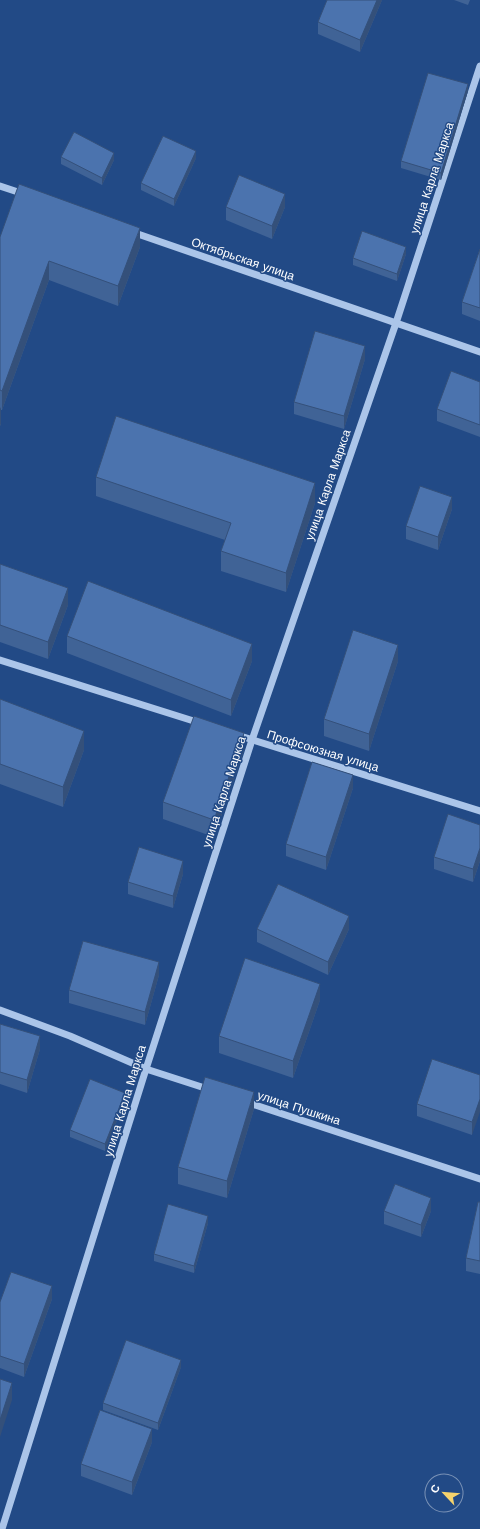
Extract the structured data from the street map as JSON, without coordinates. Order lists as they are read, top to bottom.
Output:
{
  "streets": {
    "street": [
      "улица Карла Маркса",
      "Октябрьская улица",
      "Профсоюзная улица",
      "улица Пушкина"
    ]
  },
  "crossings": [
    ["улица Карла Маркса", "Октябрьская улица"],
    ["улица Карла Маркса", "Профсоюзная улица"]
  ],
  "north": "top left"
}
